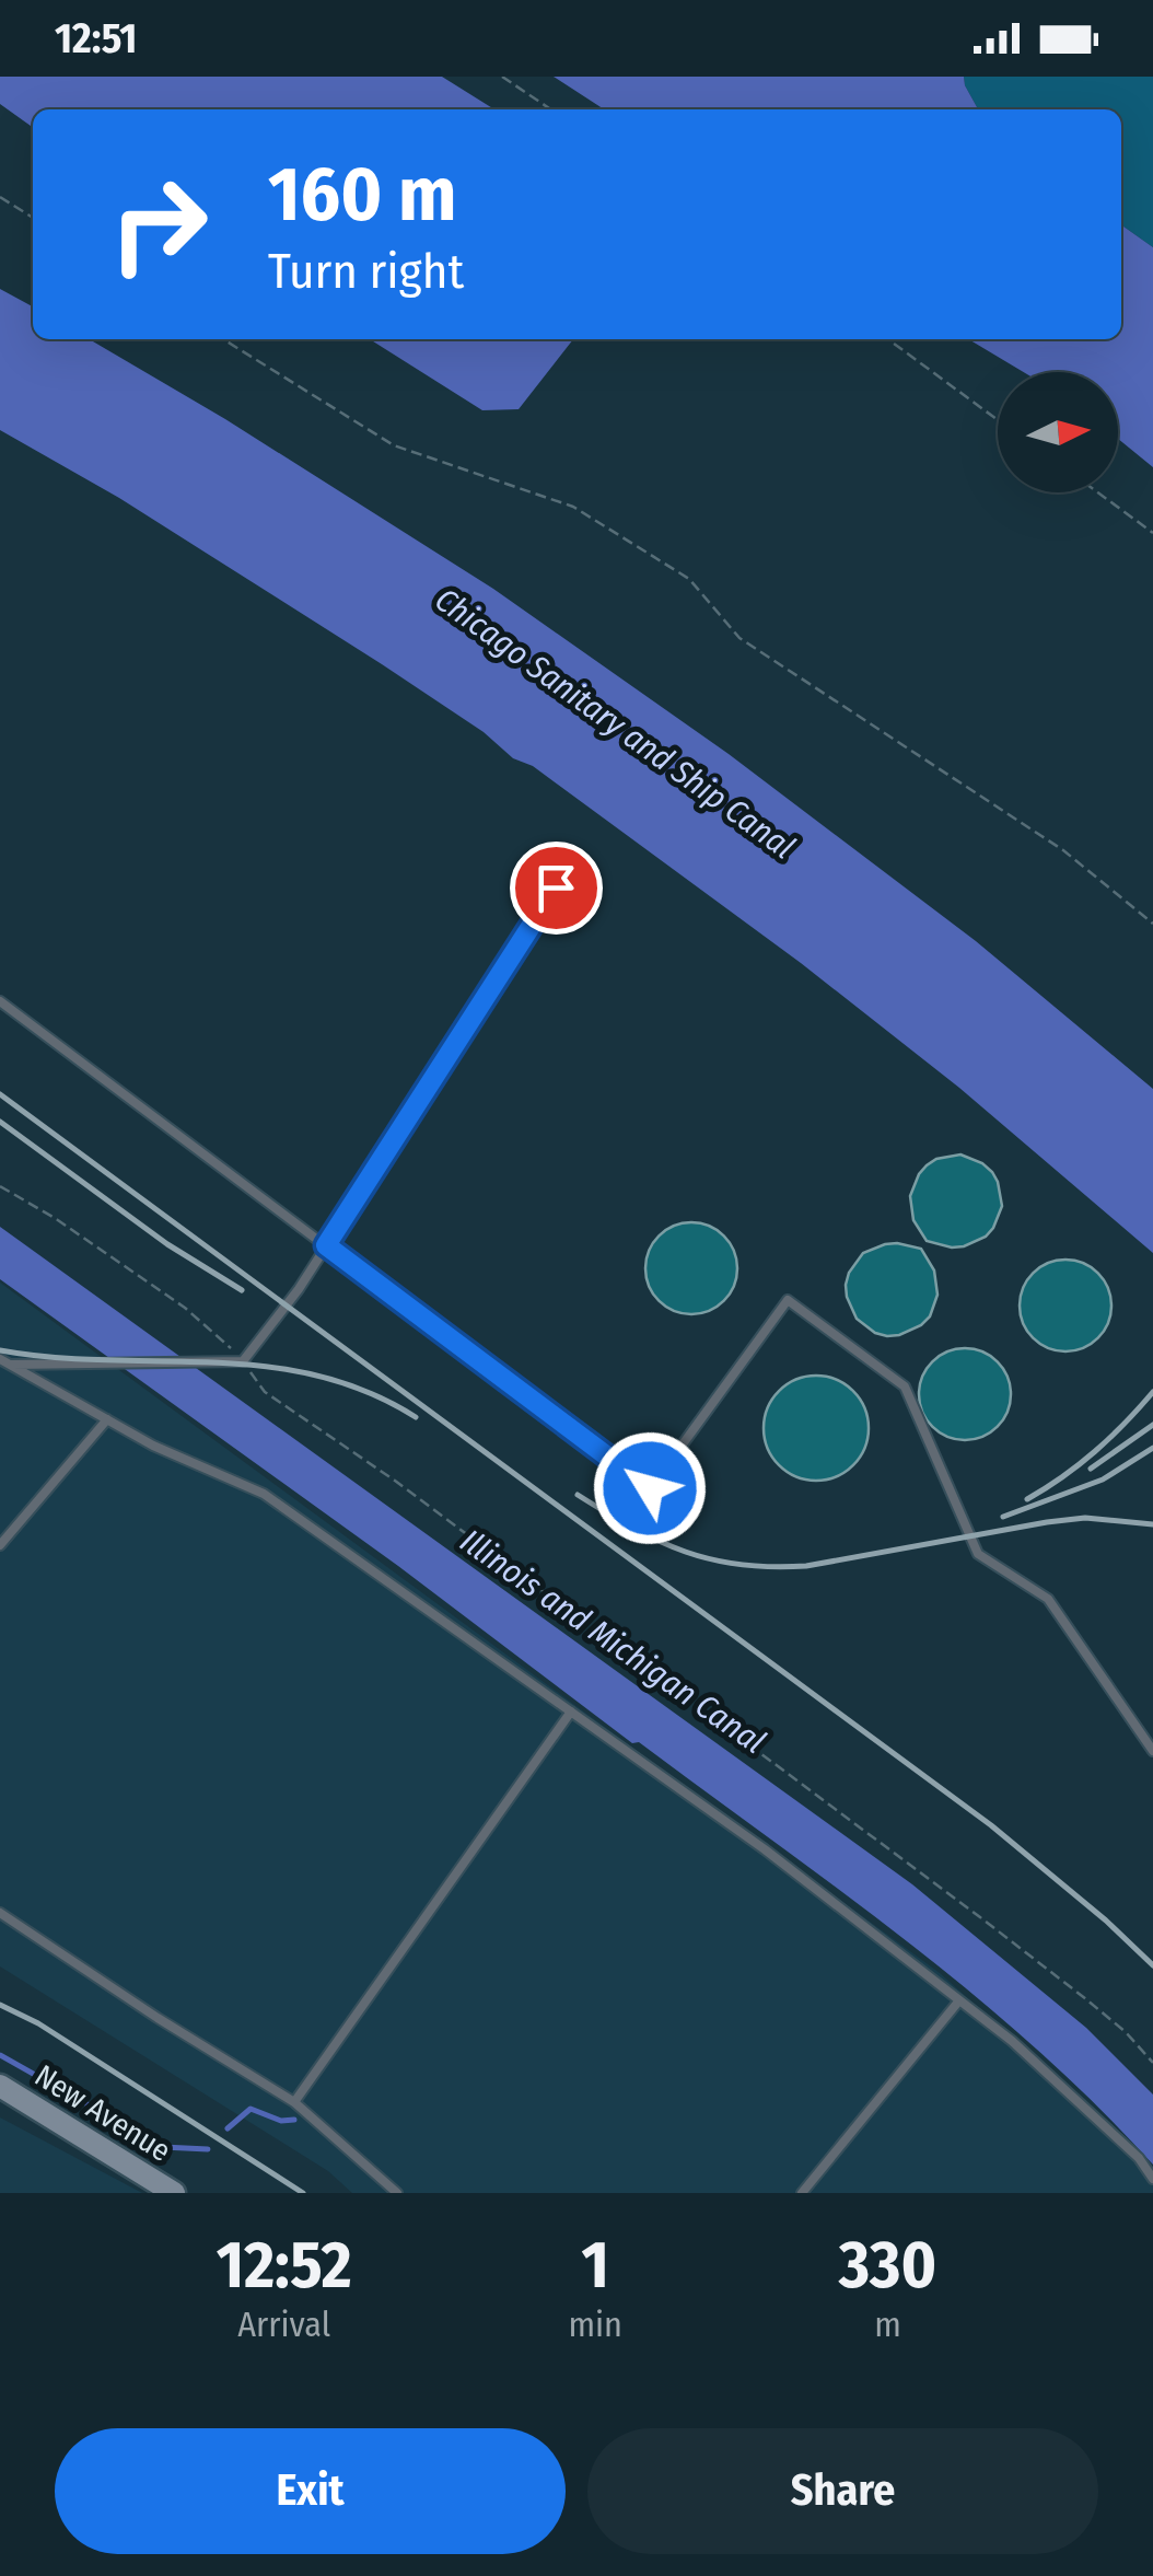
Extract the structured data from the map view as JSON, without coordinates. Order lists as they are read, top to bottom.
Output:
{
  "streets": {
    "main road": ["New Avenue"]
  },
  "water": ["Chicago Sanitary and Ship Canal", "Illinois and Michigan Canal"],
  "north": "right",
  "page": {
    "status": "12:51",
    "turn": ["160 m", "Turn right"],
    "eta": [
      "12:52",
      "Arrival",
      "1",
      "min",
      "330",
      "m"
    ],
    "buttons": ["Exit", "Share"]
  }
}
